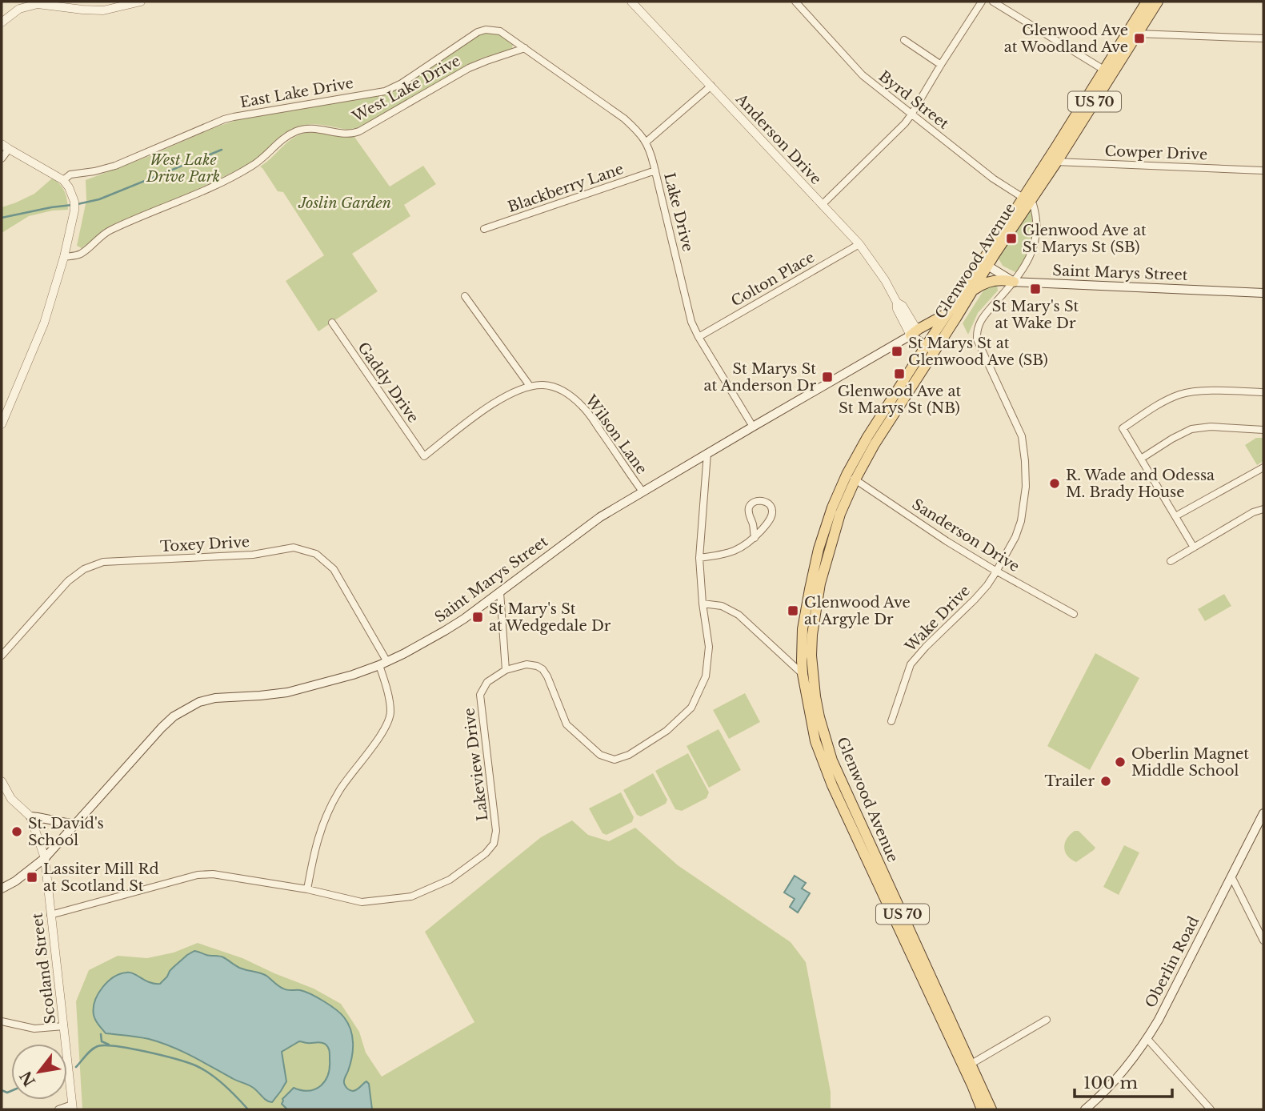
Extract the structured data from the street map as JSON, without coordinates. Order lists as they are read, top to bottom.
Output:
{
  "streets": {
    "main road": [
      "US 70",
      "Glenwood Avenue",
      "Saint Marys Street",
      "Oberlin Road"
    ],
    "street": [
      "West Lake Drive",
      "East Lake Drive",
      "Byrd Street",
      "Anderson Drive",
      "Cowper Drive",
      "Blackberry Lane",
      "Lake Drive",
      "Colton Place",
      "Gaddy Drive",
      "Wilson Lane",
      "Sanderson Drive",
      "Toxey Drive",
      "Wake Drive",
      "Lakeview Drive",
      "Scotland Street"
    ]
  },
  "crossings": [
    ["West Lake Drive", "East Lake Drive"],
    ["West Lake Drive", "Lake Drive"],
    ["East Lake Drive", "Lake Drive"],
    ["Byrd Street", "Glenwood Avenue"],
    ["Byrd Street", "Wake Drive"],
    ["Anderson Drive", "Saint Marys Street"],
    ["Anderson Drive", "Colton Place"],
    ["Cowper Drive", "Glenwood Avenue"],
    ["Blackberry Lane", "Lake Drive"],
    ["Lake Drive", "Saint Marys Street"],
    ["Lake Drive", "Colton Place"],
    ["Glenwood Avenue", "Saint Marys Street"],
    ["Glenwood Avenue", "Sanderson Drive"],
    ["Glenwood Avenue", "Wake Drive"],
    ["Saint Marys Street", "Wilson Lane"],
    ["Saint Marys Street", "Toxey Drive"],
    ["Saint Marys Street", "Wake Drive"],
    ["Saint Marys Street", "Lakeview Drive"],
    ["Saint Marys Street", "Scotland Street"],
    ["Gaddy Drive", "Wilson Lane"],
    ["Sanderson Drive", "Wake Drive"],
    ["Toxey Drive", "Lakeview Drive"],
    ["Lakeview Drive", "Scotland Street"]
  ],
  "parks": ["West Lake Drive Park", "Joslin Garden"],
  "places": {
    "transit": [
      "Glenwood Ave at Woodland Ave",
      "Glenwood Ave at St Marys St (SB)",
      "St Mary's St at Wake Dr",
      "St Marys St at Glenwood Ave (SB)",
      "Glenwood Ave at St Marys St (NB)",
      "St Marys St at Anderson Dr",
      "Glenwood Ave at Argyle Dr",
      "St Mary's St at Wedgedale Dr",
      "Lassiter Mill Rd at Scotland St"
    ],
    "other": [
      "R. Wade and Odessa M. Brady House",
      "Oberlin Magnet Middle School",
      "Trailer",
      "St. David's School"
    ]
  },
  "scale_bar": "100 m",
  "north": "bottom left"
}
